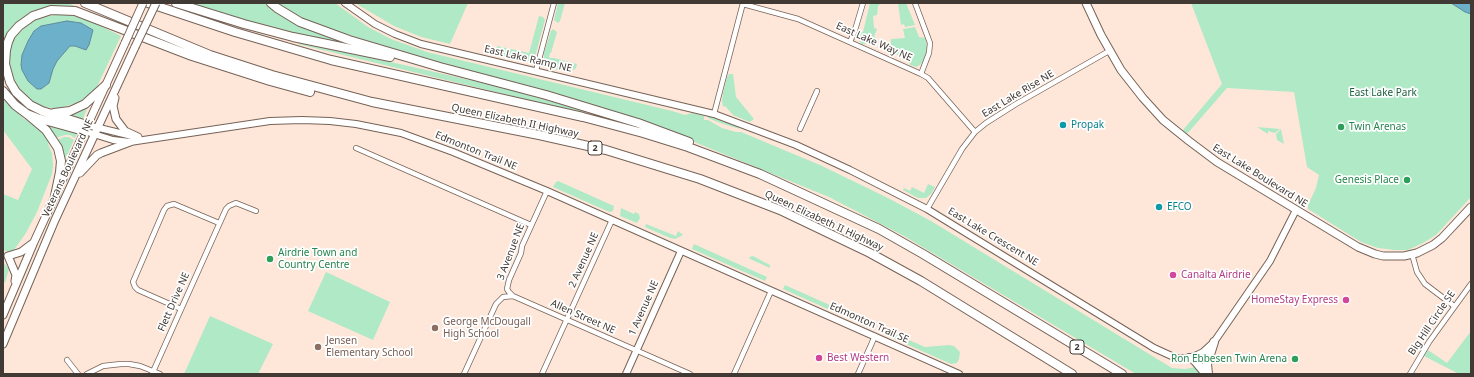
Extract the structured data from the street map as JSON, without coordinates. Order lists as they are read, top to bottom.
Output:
{
  "streets": {
    "highway": ["Queen Elizabeth II Highway", "2"],
    "main road": ["Veterans Boulevard NE", "East Lake Boulevard NE"],
    "street": [
      "East Lake Way NE",
      "East Lake Ramp NE",
      "East Lake Rise NE",
      "Edmonton Trail NE",
      "East Lake Crescent NE",
      "3 Avenue NE",
      "2 Avenue NE",
      "Flett Drive NE",
      "1 Avenue NE",
      "Allen Street NE",
      "Edmonton Trail SE",
      "Big Hill Circle SE"
    ]
  },
  "crossings": [
    ["East Lake Way NE", "East Lake Rise NE"],
    ["East Lake Ramp NE", "East Lake Crescent NE"],
    ["East Lake Rise NE", "East Lake Boulevard NE"],
    ["East Lake Rise NE", "East Lake Crescent NE"],
    ["Edmonton Trail NE", "Veterans Boulevard NE"],
    ["Edmonton Trail NE", "3 Avenue NE"],
    ["Edmonton Trail NE", "2 Avenue NE"],
    ["Edmonton Trail NE", "1 Avenue NE"],
    ["Edmonton Trail NE", "Edmonton Trail SE"],
    ["3 Avenue NE", "Allen Street NE"],
    ["2 Avenue NE", "Allen Street NE"],
    ["1 Avenue NE", "Allen Street NE"]
  ],
  "parks": ["East Lake Park"],
  "places": [
    "Propak",
    "Twin Arenas",
    "Genesis Place",
    "EFCO",
    "Airdrie Town and Country Centre",
    "Canalta Airdrie",
    "HomeStay Express",
    "George McDougall High School",
    "Jensen Elementary School",
    "Best Western",
    "Ron Ebbesen Twin Arena"
  ]
}
